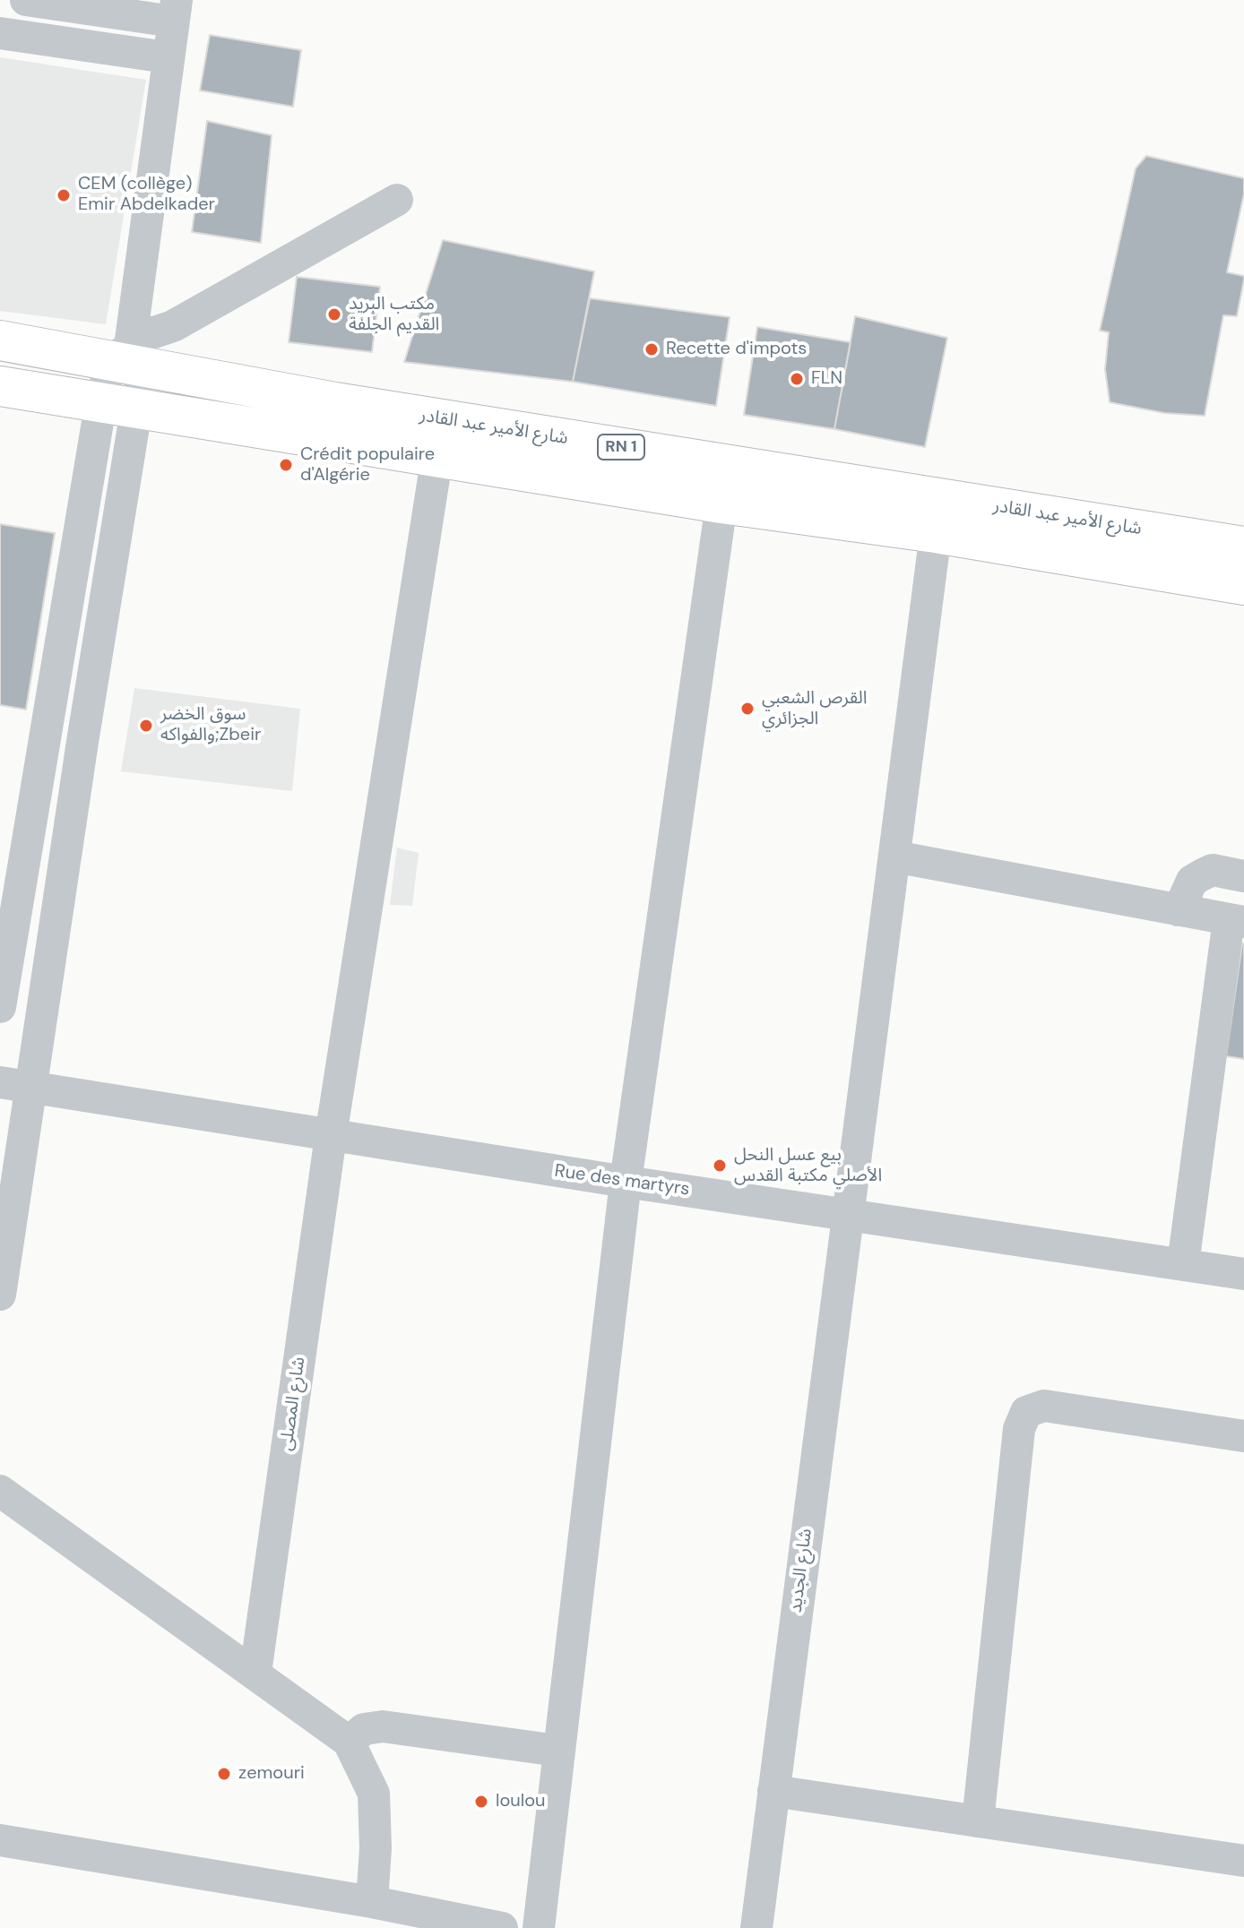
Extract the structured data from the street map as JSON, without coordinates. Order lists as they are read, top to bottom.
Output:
{
  "streets": {
    "main road": ["شارع الأمير عبد القادر", "RN 1"],
    "street": ["Rue des martyrs", "شارع المصلى", "شارع الجديد"]
  },
  "crossings": [
    ["شارع الأمير عبد القادر", "شارع المصلى"],
    ["شارع الأمير عبد القادر", "شارع الجديد"],
    ["Rue des martyrs", "شارع المصلى"],
    ["Rue des martyrs", "شارع الجديد"]
  ],
  "places": [
    "CEM (collège) Emir Abdelkader",
    "مكتب البريد القديم الجلفة",
    "Recette d'impots",
    "FLN",
    "Crédit populaire d'Algérie",
    "القرص الشعبي الجزائري",
    "سوق الخضر والفواكه;Zbeir",
    "بيع عسل النحل الأصلي مكتبة القدس",
    "zemouri",
    "loulou"
  ]
}
